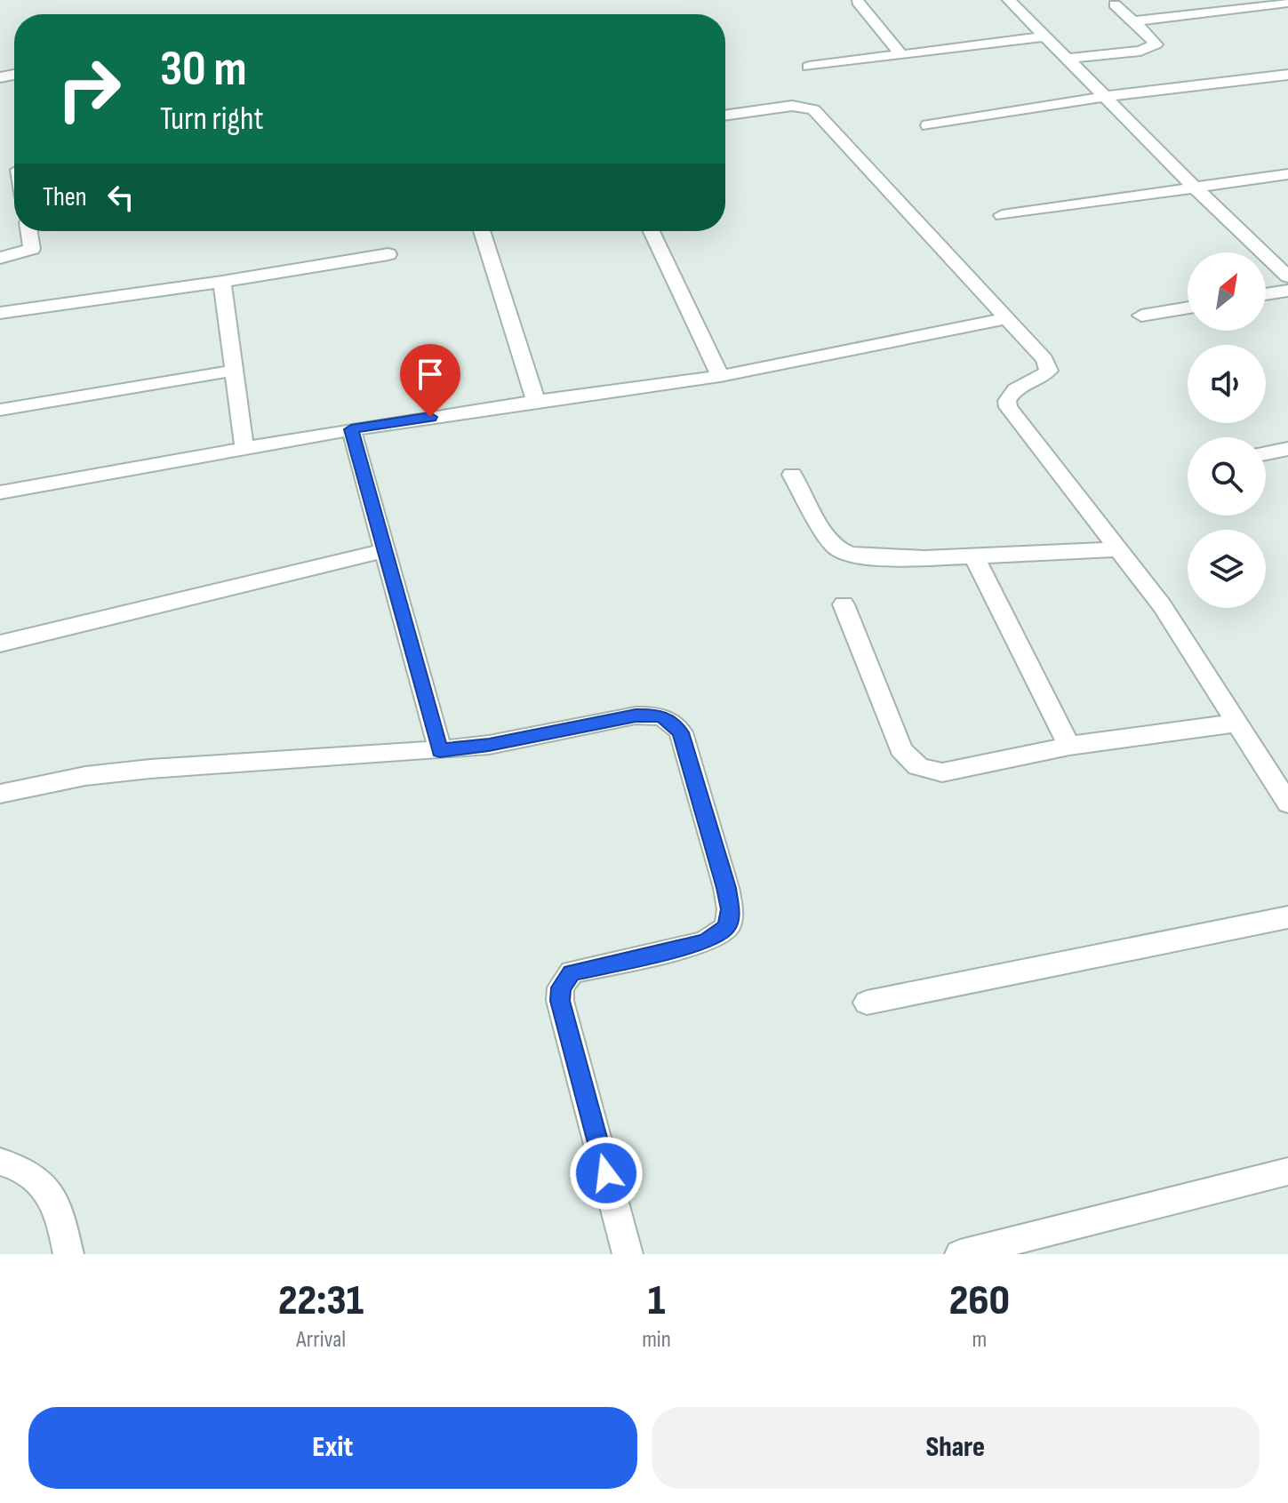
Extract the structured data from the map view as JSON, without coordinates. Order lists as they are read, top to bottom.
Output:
{
  "north": "top right",
  "page": {
    "turn": ["30 m", "Turn right"],
    "then": "Then",
    "eta": [
      "22:31",
      "Arrival",
      "1",
      "min",
      "260",
      "m"
    ],
    "buttons": ["Exit", "Share"]
  }
}
